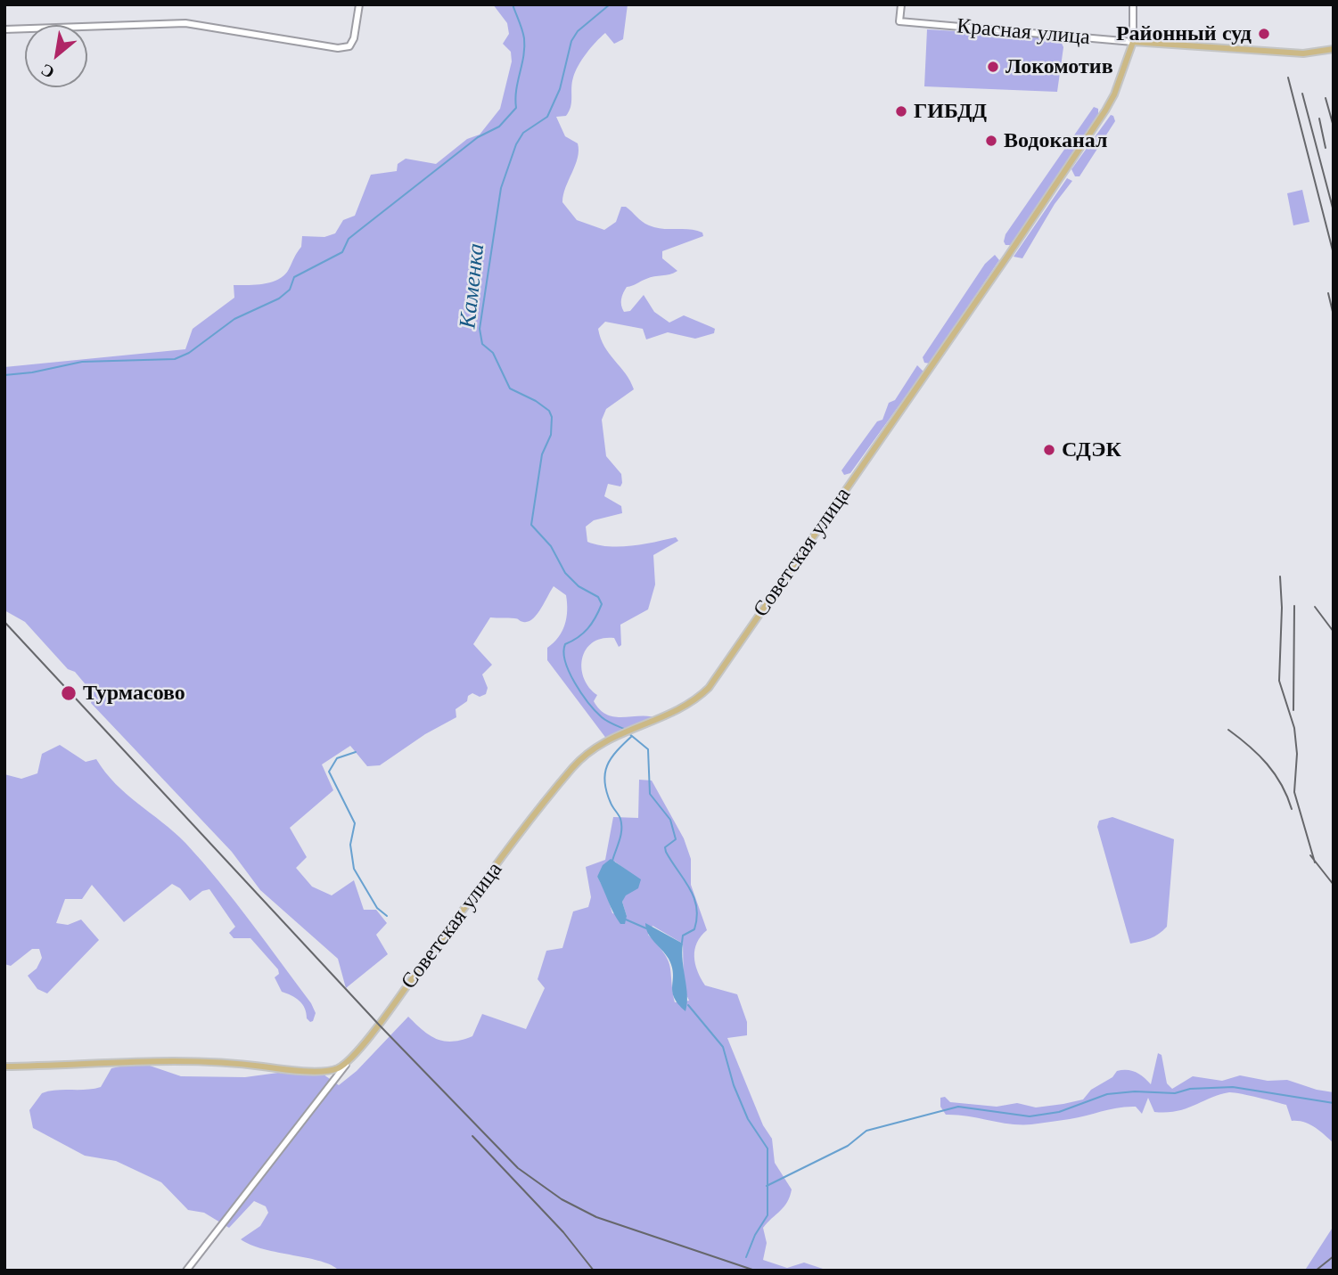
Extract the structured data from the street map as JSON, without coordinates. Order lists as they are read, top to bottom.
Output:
{
  "streets": {
    "main road": ["Красная улица", "Советская улица"]
  },
  "crossings": [
    ["Красная улица", "Советская улица"]
  ],
  "water": ["Каменка"],
  "places": [
    "Районный суд",
    "Локомотив",
    "ГИБДД",
    "Водоканал",
    "СДЭК",
    "Турмасово"
  ],
  "north": "bottom left"
}
